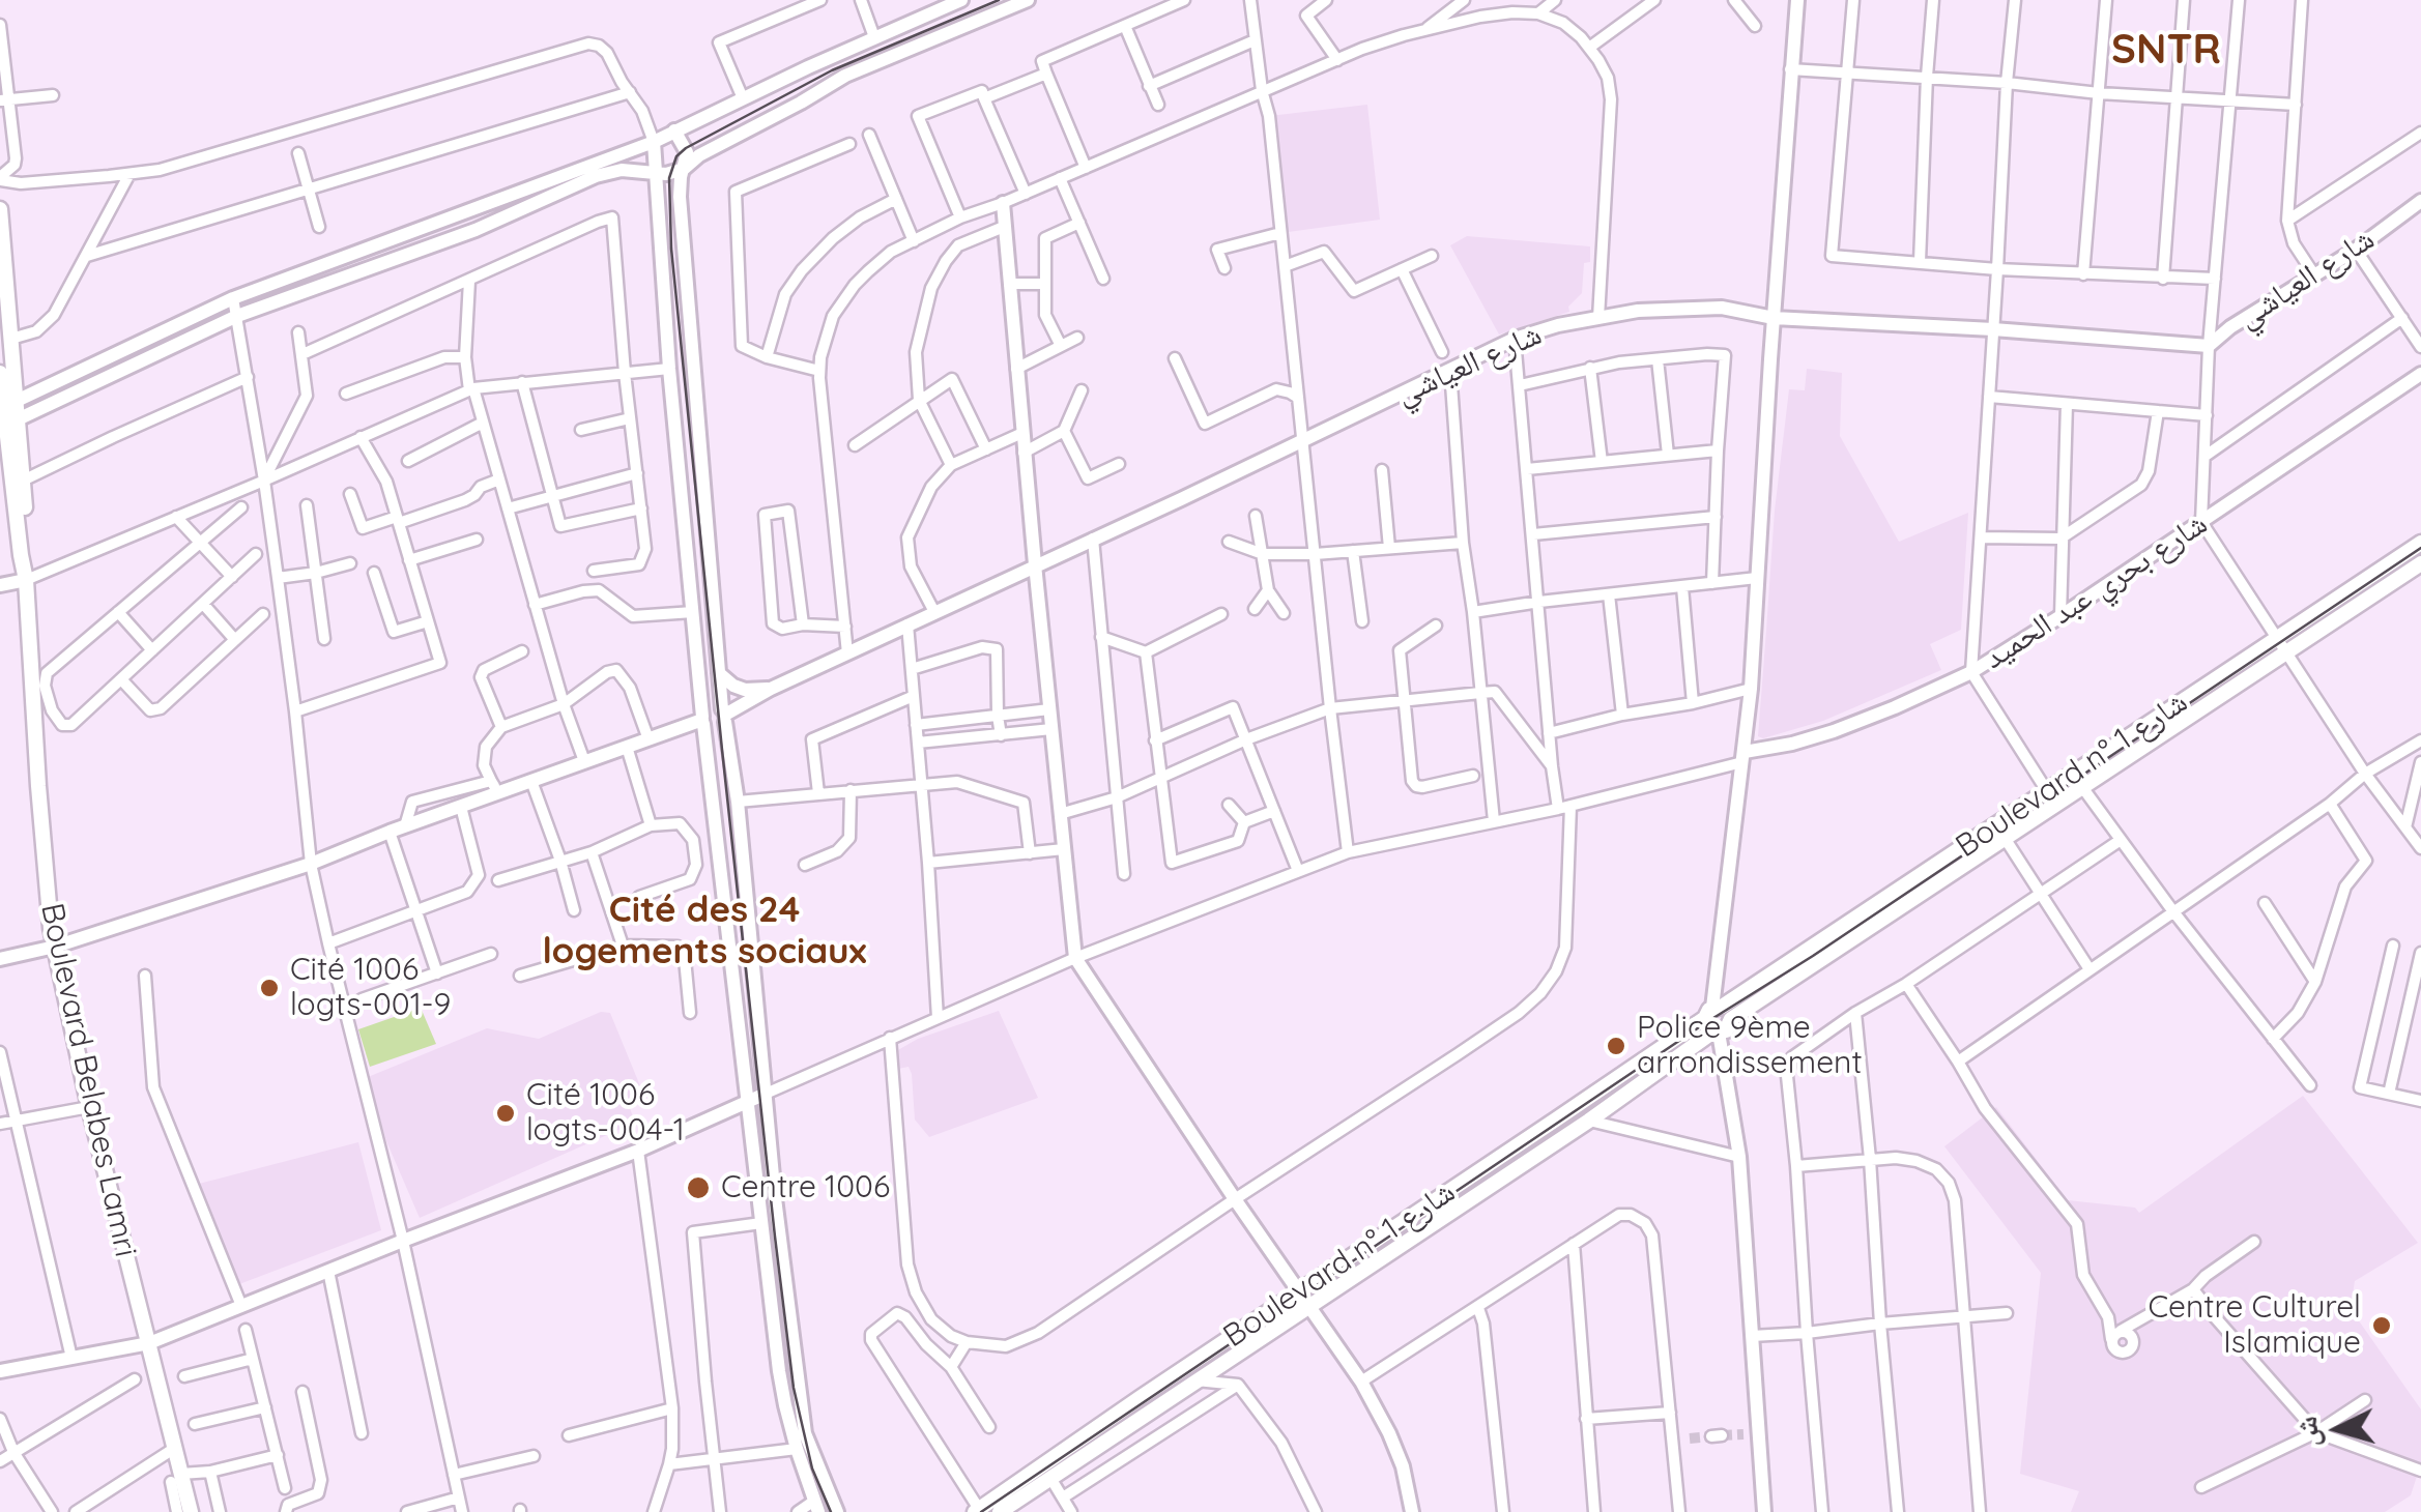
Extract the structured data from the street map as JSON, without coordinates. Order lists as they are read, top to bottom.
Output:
{
  "streets": {
    "main road": ["Boulevard n° شارع 1", "Boulevard Belabes Lamri"],
    "street": ["شارع العياشي", "شارع بحري عبد الحميد"]
  },
  "crossings": [
    ["شارع العياشي", "Boulevard Belabes Lamri"]
  ],
  "districts": ["SNTR", "Cité des 24 logements sociaux"],
  "places": [
    "Cité 1006 logts-001-9",
    "Police 9ème arrondissement",
    "Cité 1006 logts-004-1",
    "Centre 1006",
    "Centre Culturel Islamique"
  ],
  "north": "left"
}
